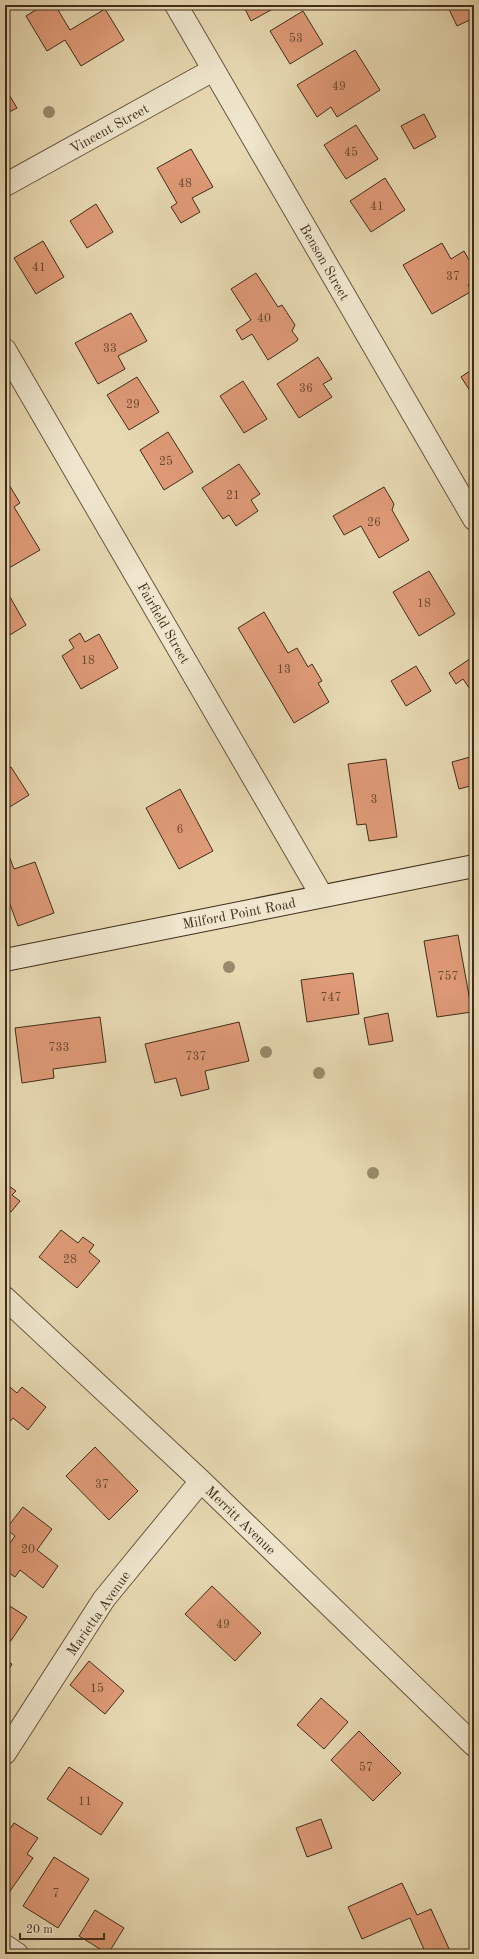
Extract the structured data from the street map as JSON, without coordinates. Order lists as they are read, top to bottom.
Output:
{
  "streets": {
    "street": [
      "Vincent Street",
      "Benson Street",
      "Fairfield Street",
      "Milford Point Road",
      "Merritt Avenue",
      "Marietta Avenue"
    ]
  },
  "crossings": [
    ["Vincent Street", "Benson Street"],
    ["Fairfield Street", "Milford Point Road"],
    ["Merritt Avenue", "Marietta Avenue"]
  ],
  "house_numbers": [
    "53",
    "49",
    "45",
    "48",
    "41",
    "41",
    "37",
    "40",
    "33",
    "36",
    "29",
    "25",
    "21",
    "26",
    "18",
    "18",
    "13",
    "3",
    "6",
    "757",
    "747",
    "733",
    "737",
    "28",
    "37",
    "20",
    "49",
    "15",
    "57",
    "11",
    "7"
  ],
  "scale_bar": "20 m"
}
